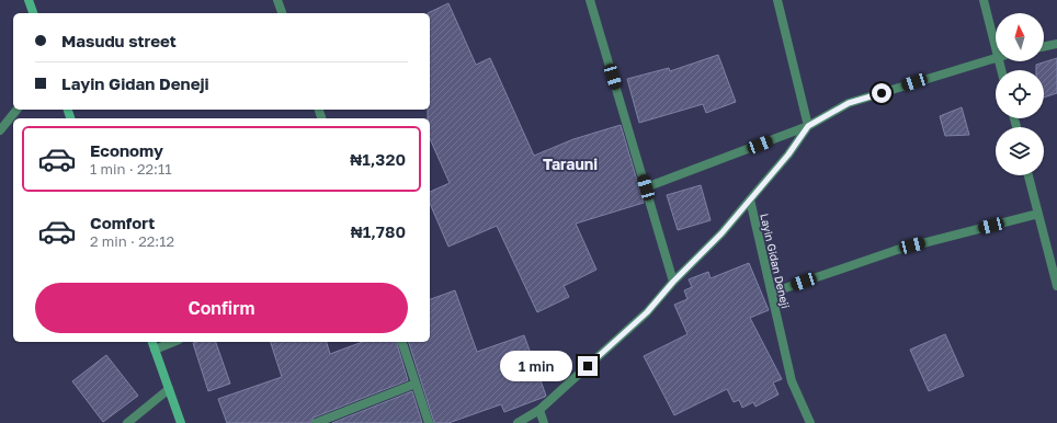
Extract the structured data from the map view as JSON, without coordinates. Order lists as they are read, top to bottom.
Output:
{
  "streets": {
    "street": ["Layin Gidan Deneji"]
  },
  "districts": ["Tarauni"],
  "north": "top",
  "page": {
    "banner": ["Masudu street", "Layin Gidan Deneji"],
    "list": [
      {
        "name": "Economy",
        "note": "1 min · 22:11",
        "value": "₦1,320"
      },
      {
        "name": "Comfort",
        "note": "2 min · 22:12",
        "value": "₦1,780"
      }
    ],
    "buttons": "Confirm",
    "bubble": "1 min"
  }
}
